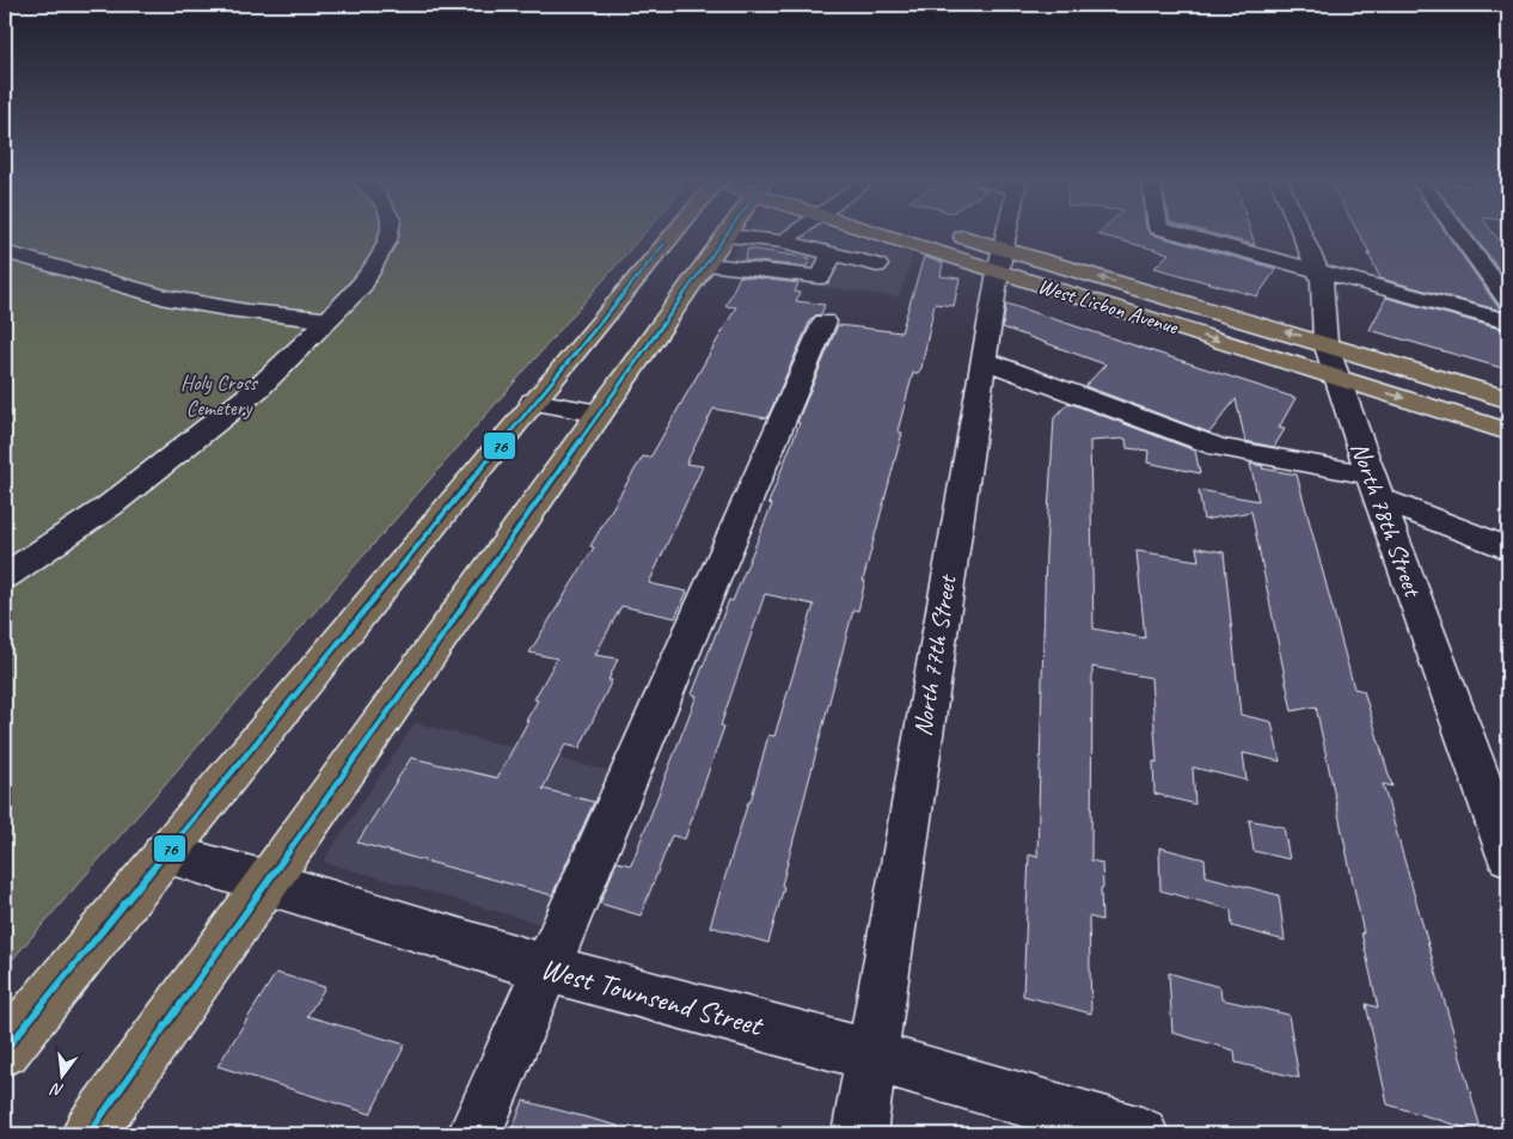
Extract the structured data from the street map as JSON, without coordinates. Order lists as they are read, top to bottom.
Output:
{
  "streets": {
    "main road": ["West Lisbon Avenue"],
    "street": ["North 78th Street", "North 77th Street", "West Townsend Street"]
  },
  "crossings": [
    ["West Lisbon Avenue", "North 78th Street"],
    ["West Lisbon Avenue", "North 77th Street"],
    ["North 77th Street", "West Townsend Street"]
  ],
  "parks": ["Holy Cross Cemetery"],
  "lines": ["transit line 76"],
  "north": "bottom"
}
